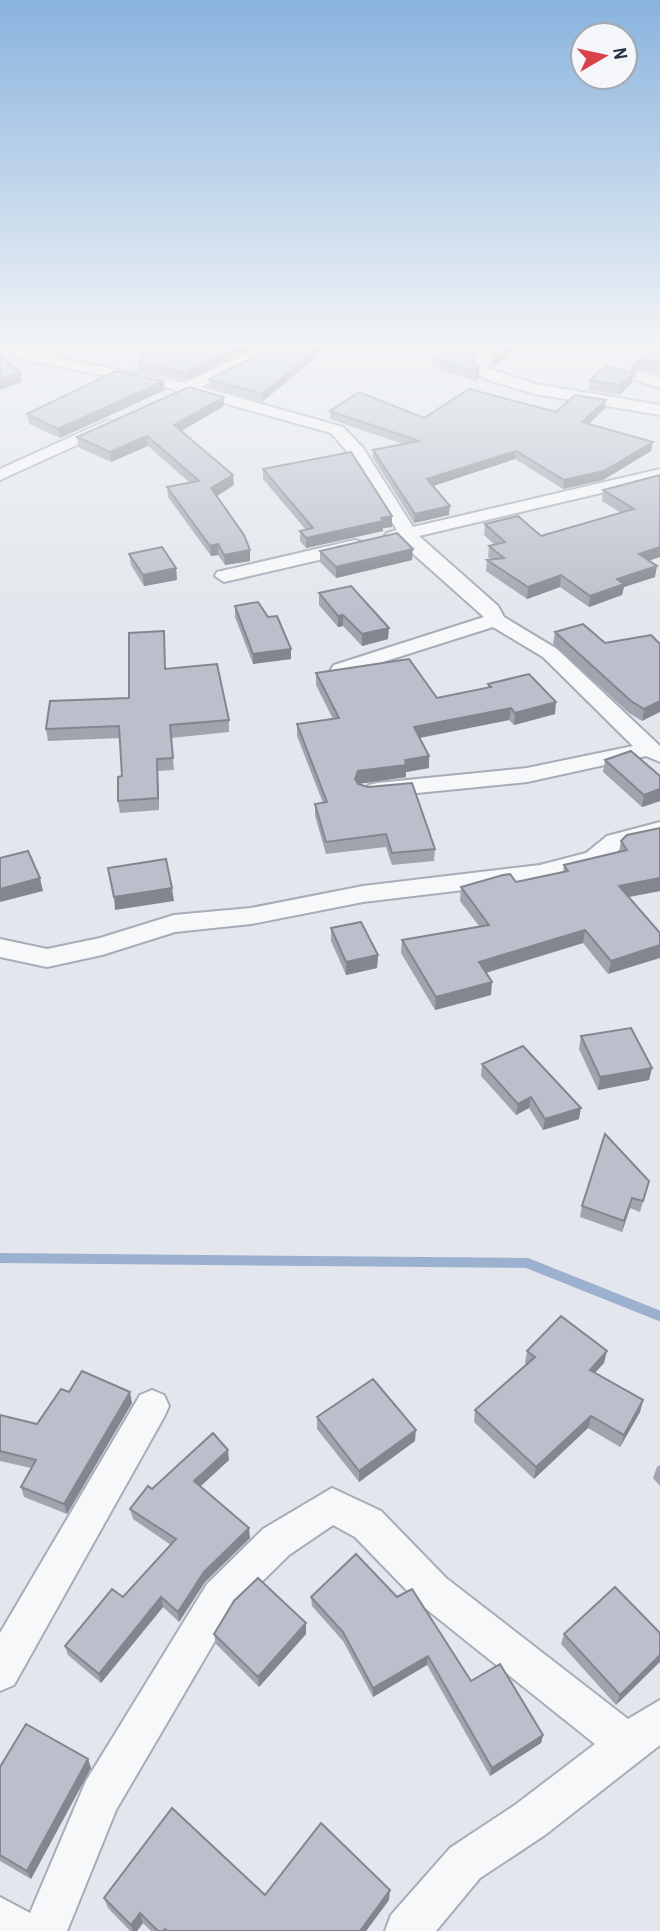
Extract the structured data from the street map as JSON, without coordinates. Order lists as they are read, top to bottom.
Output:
{
  "north": "right"
}
